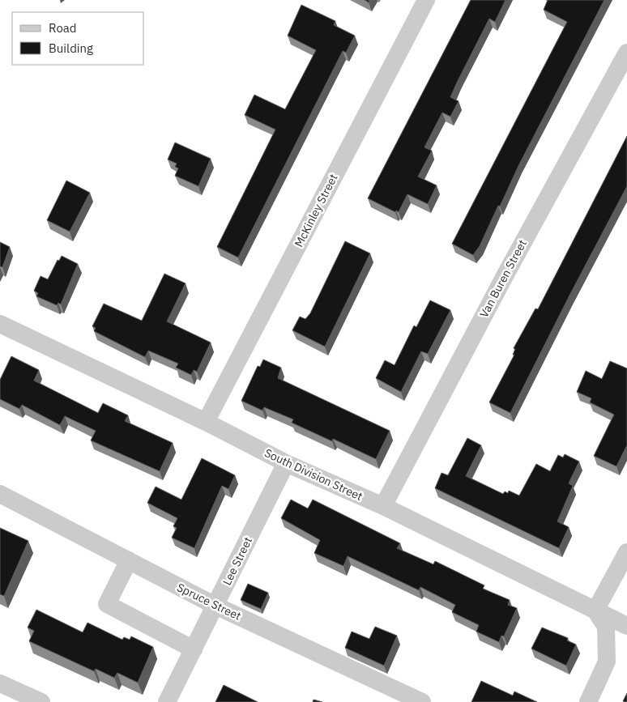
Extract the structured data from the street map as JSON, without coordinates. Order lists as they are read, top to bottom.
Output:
{
  "streets": {
    "street": [
      "McKinley Street",
      "Van Buren Street",
      "South Division Street",
      "Lee Street",
      "Spruce Street"
    ]
  },
  "crossings": [
    ["McKinley Street", "South Division Street"],
    ["Van Buren Street", "South Division Street"],
    ["South Division Street", "Lee Street"],
    ["Lee Street", "Spruce Street"]
  ],
  "legend": ["Road", "Building"]
}
